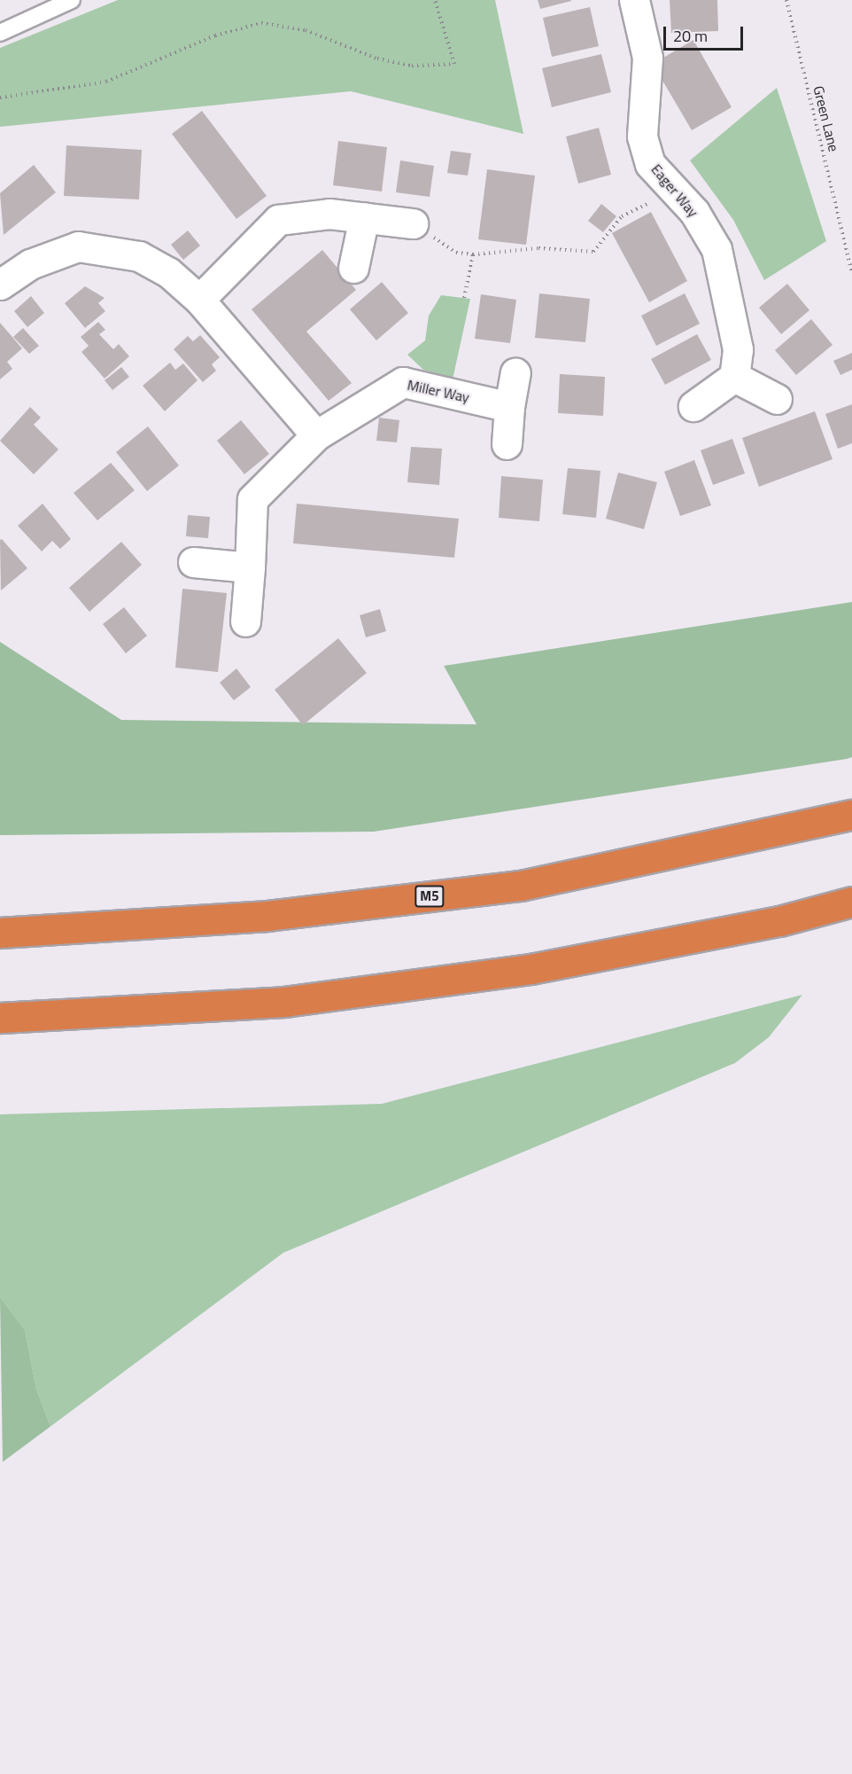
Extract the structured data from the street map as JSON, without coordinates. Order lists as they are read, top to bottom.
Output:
{
  "streets": {
    "highway": ["M5"],
    "street": ["Eager Way", "Miller Way"],
    "path": ["Green Lane"]
  },
  "scale_bar": "20 m"
}
